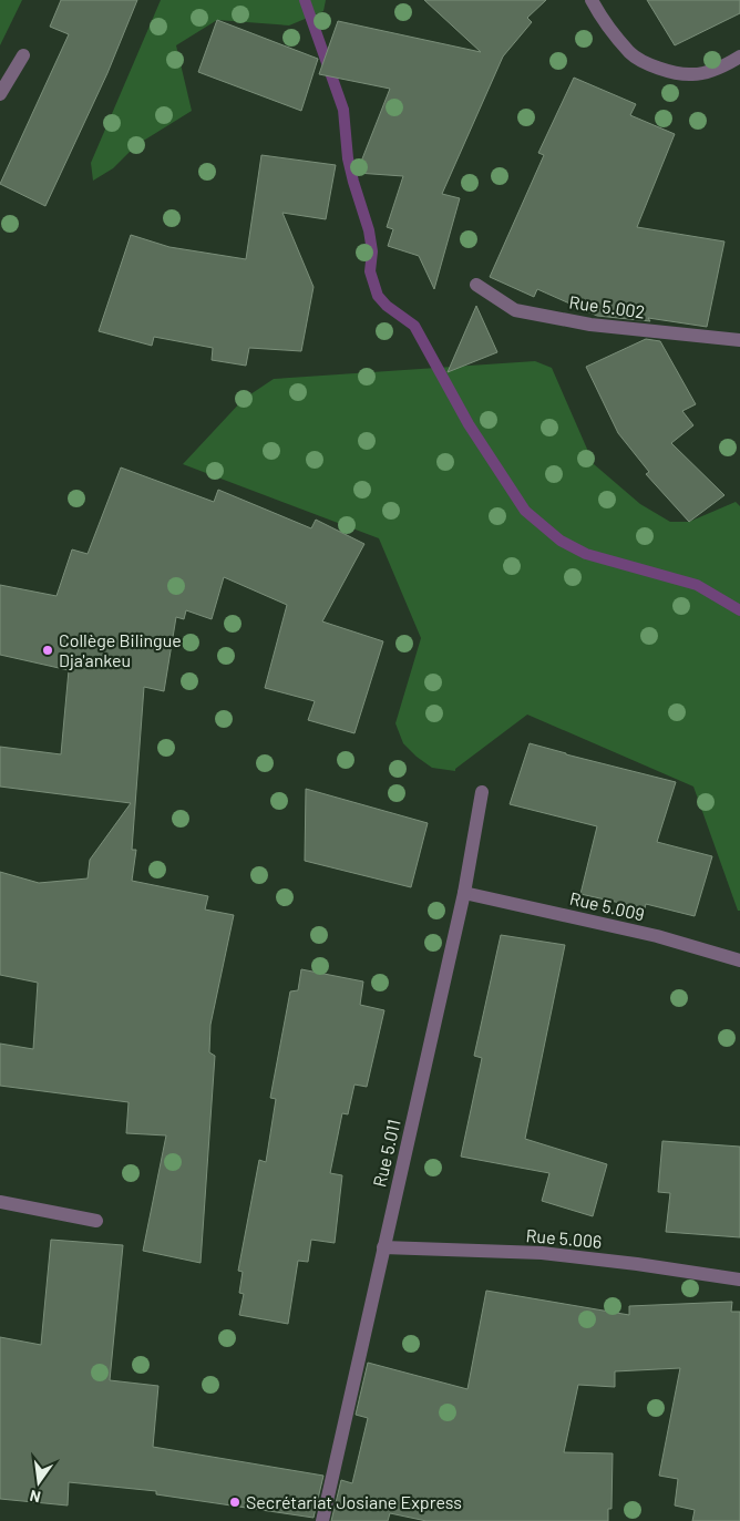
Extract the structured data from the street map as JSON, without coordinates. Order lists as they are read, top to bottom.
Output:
{
  "streets": {
    "street": [
      "Rue 5.002",
      "Rue 5.009",
      "Rue 5.011",
      "Rue 5.006"
    ]
  },
  "crossings": [
    ["Rue 5.009", "Rue 5.011"],
    ["Rue 5.011", "Rue 5.006"]
  ],
  "places": ["Collège Bilingue Dja'ankeu", "Secrétariat Josiane Express"],
  "north": "bottom"
}
